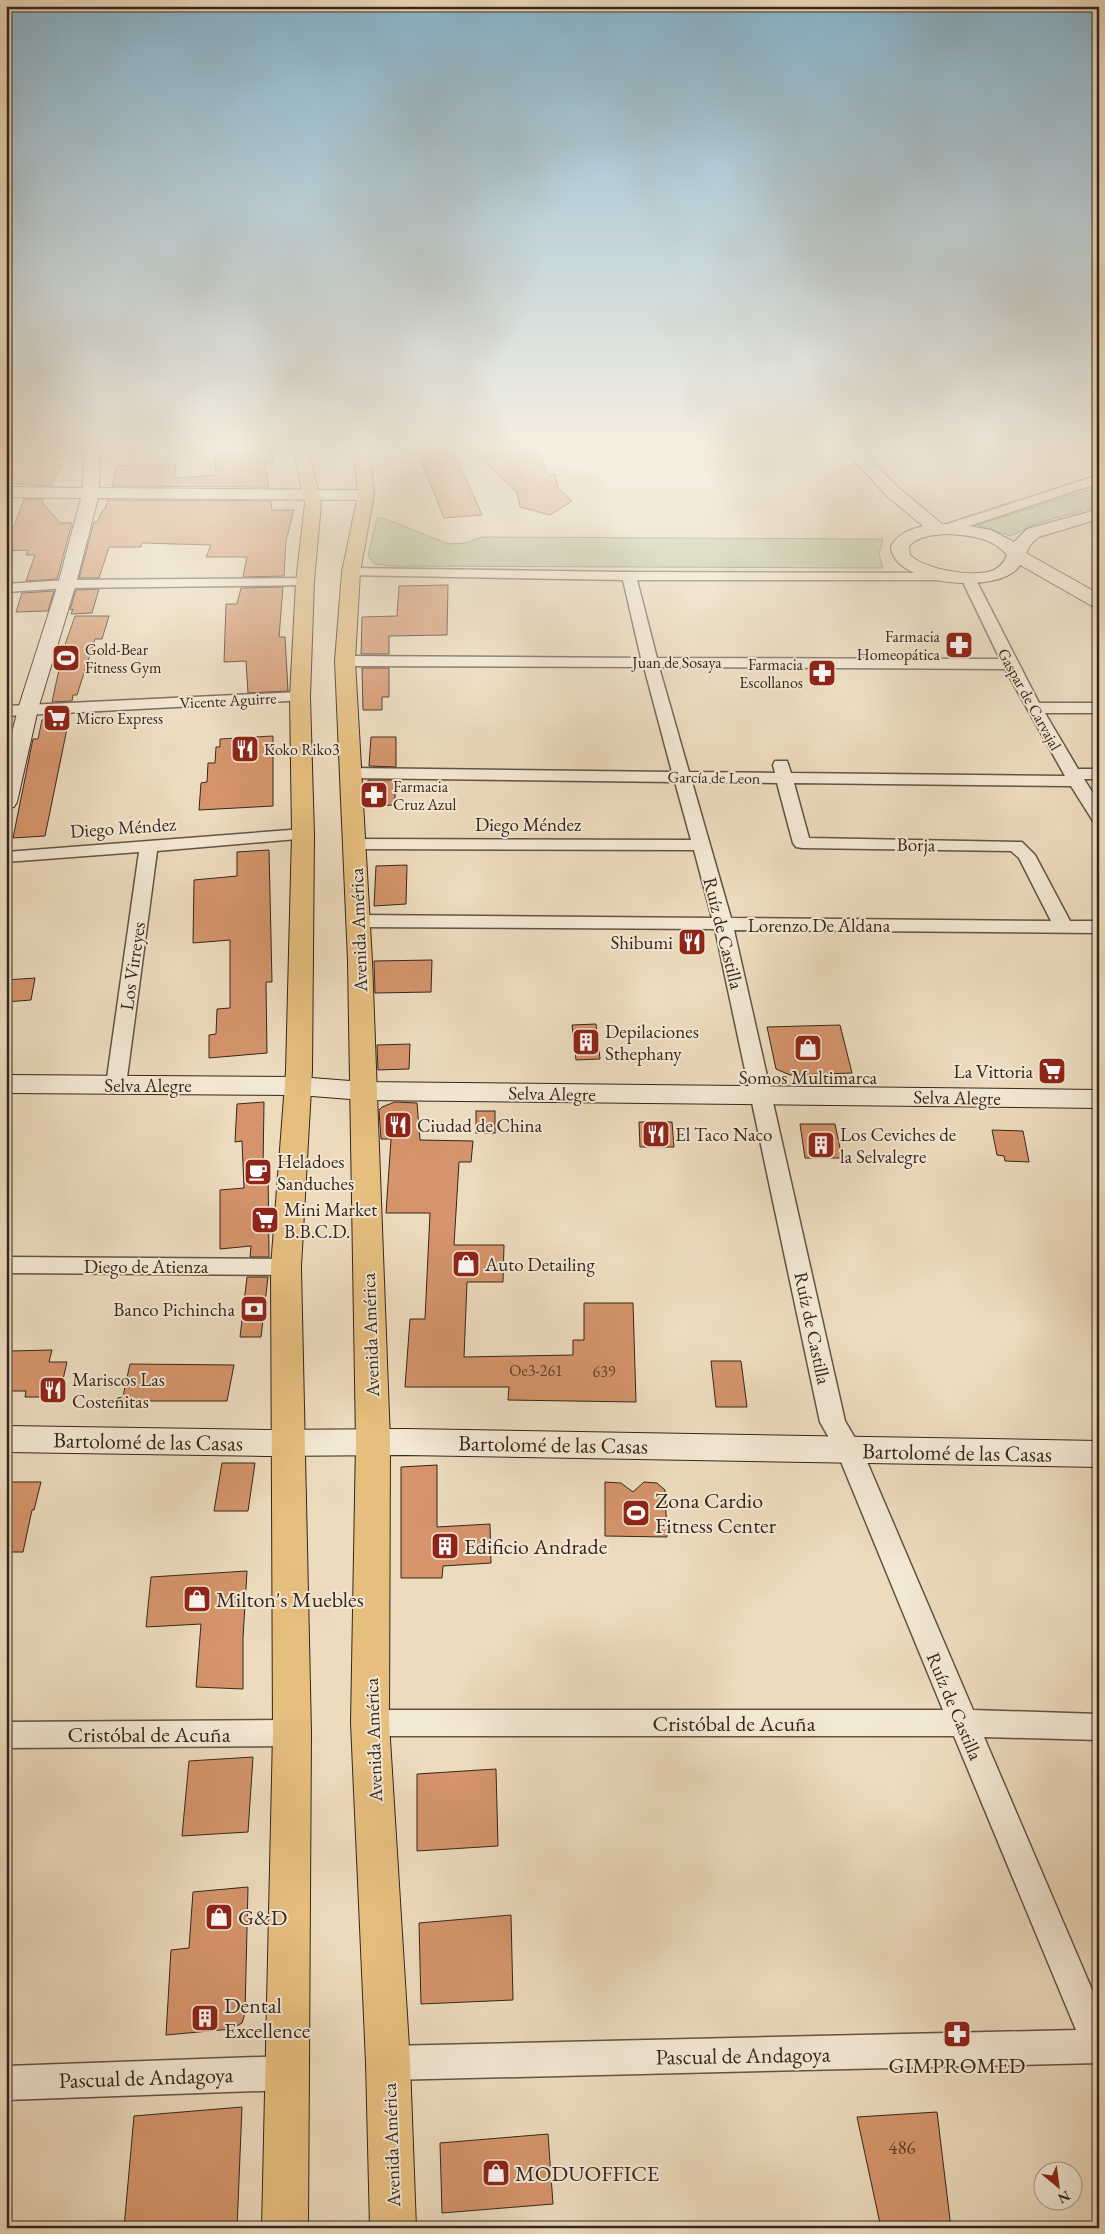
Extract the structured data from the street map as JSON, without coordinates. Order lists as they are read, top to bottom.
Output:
{
  "streets": {
    "main road": ["Avenida América"],
    "street": [
      "Juan de Sosaya",
      "Gaspar de Carvajal",
      "Vicente Aguirre",
      "García de Leon",
      "Diego Méndez",
      "Borja",
      "Lorenzo De Aldana",
      "Ruíz de Castilla",
      "Los Virreyes",
      "Selva Alegre",
      "Diego de Atienza",
      "Bartolomé de las Casas",
      "Cristóbal de Acuña",
      "Pascual de Andagoya"
    ]
  },
  "crossings": [
    ["Juan de Sosaya", "Gaspar de Carvajal"],
    ["Juan de Sosaya", "Avenida América"],
    ["Juan de Sosaya", "Ruíz de Castilla"],
    ["Gaspar de Carvajal", "García de Leon"],
    ["García de Leon", "Borja"],
    ["García de Leon", "Avenida América"],
    ["García de Leon", "Ruíz de Castilla"],
    ["Diego Méndez", "Avenida América"],
    ["Diego Méndez", "Ruíz de Castilla"],
    ["Diego Méndez", "Los Virreyes"],
    ["Borja", "Lorenzo De Aldana"],
    ["Lorenzo De Aldana", "Avenida América"],
    ["Lorenzo De Aldana", "Ruíz de Castilla"],
    ["Avenida América", "Selva Alegre"],
    ["Avenida América", "Bartolomé de las Casas"],
    ["Avenida América", "Cristóbal de Acuña"],
    ["Avenida América", "Pascual de Andagoya"],
    ["Ruíz de Castilla", "Selva Alegre"],
    ["Ruíz de Castilla", "Bartolomé de las Casas"],
    ["Ruíz de Castilla", "Cristóbal de Acuña"],
    ["Ruíz de Castilla", "Pascual de Andagoya"],
    ["Los Virreyes", "Selva Alegre"]
  ],
  "places": {
    "pharmacy": [
      "Farmacia Homeopática",
      "Farmacia Escollanos",
      "Farmacia Cruz Azul",
      "GIMPROMED"
    ],
    "sports": ["Gold-Bear Fitness Gym", "Zona Cardio Fitness Center"],
    "supermarket": ["Micro Express", "La Vittoria", "Mini Market B.B.C.D."],
    "restaurant": [
      "Koko Riko3",
      "Shibumi",
      "Ciudad de China",
      "El Taco Naco",
      "Mariscos Las Costeñitas"
    ],
    "building": [
      "Depilaciones Sthephany",
      "Los Ceviches de la Selvalegre",
      "Edificio Andrade",
      "Dental Excellence"
    ],
    "shop": [
      "Somos Multimarca",
      "Auto Detailing",
      "Milton's Muebles",
      "G&D",
      "MODUOFFICE"
    ],
    "cafe": ["Heladoes Sanduches"],
    "bank": ["Banco Pichincha"]
  },
  "house_numbers": ["Oe3-261", "639", "486"],
  "north": "bottom right"
}
